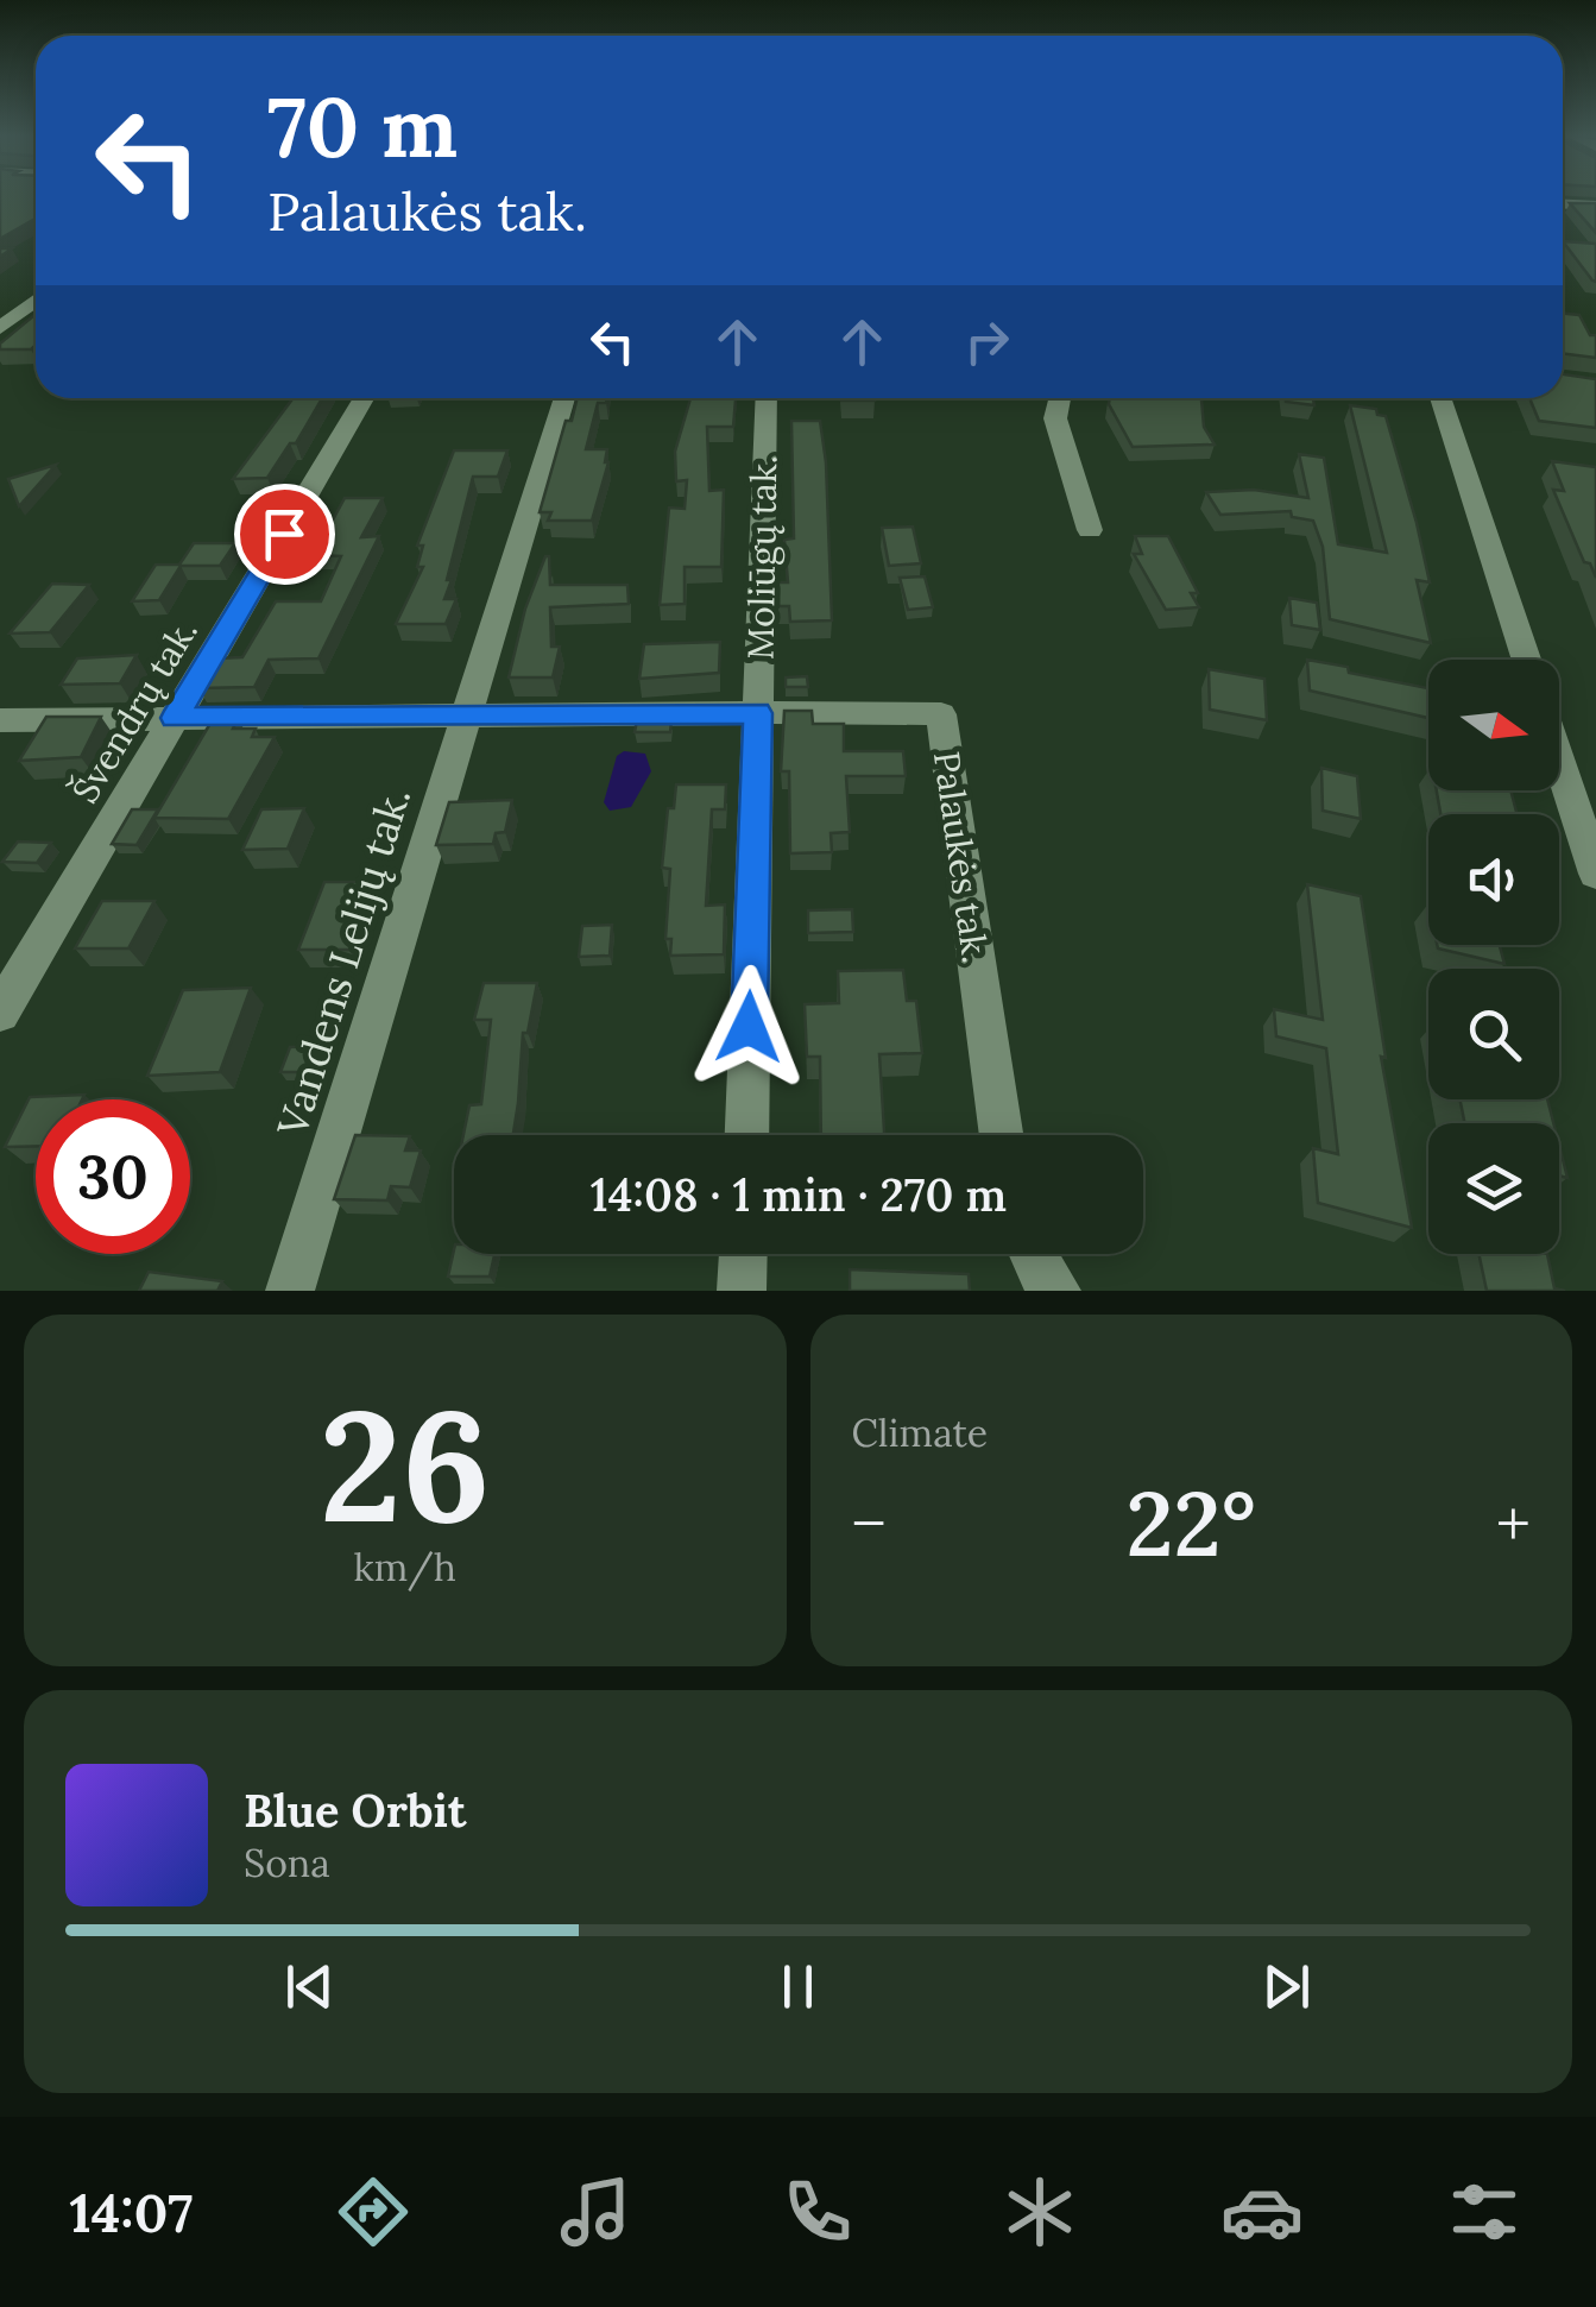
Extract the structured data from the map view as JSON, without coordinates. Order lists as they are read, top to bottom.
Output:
{
  "streets": {
    "street": [
      "Moliūgų tak.",
      "Švendrų tak.",
      "Palaukės tak.",
      "Vandens Lelijų tak."
    ]
  },
  "crossings": [
    ["Moliūgų tak.", "Palaukės tak."],
    ["Švendrų tak.", "Palaukės tak."],
    ["Palaukės tak.", "Vandens Lelijų tak."]
  ],
  "north": "right",
  "page": {
    "turn": ["70 m", "Palaukės tak."],
    "limit": "30",
    "trip": "14:08 · 1 min · 270 m",
    "tile": [
      ["26", "km/h"],
      "Climate"
    ],
    "heat": ["−", "22°", "+"],
    "song": ["Blue Orbit", "Sona"],
    "tabs": "14:07"
  }
}
